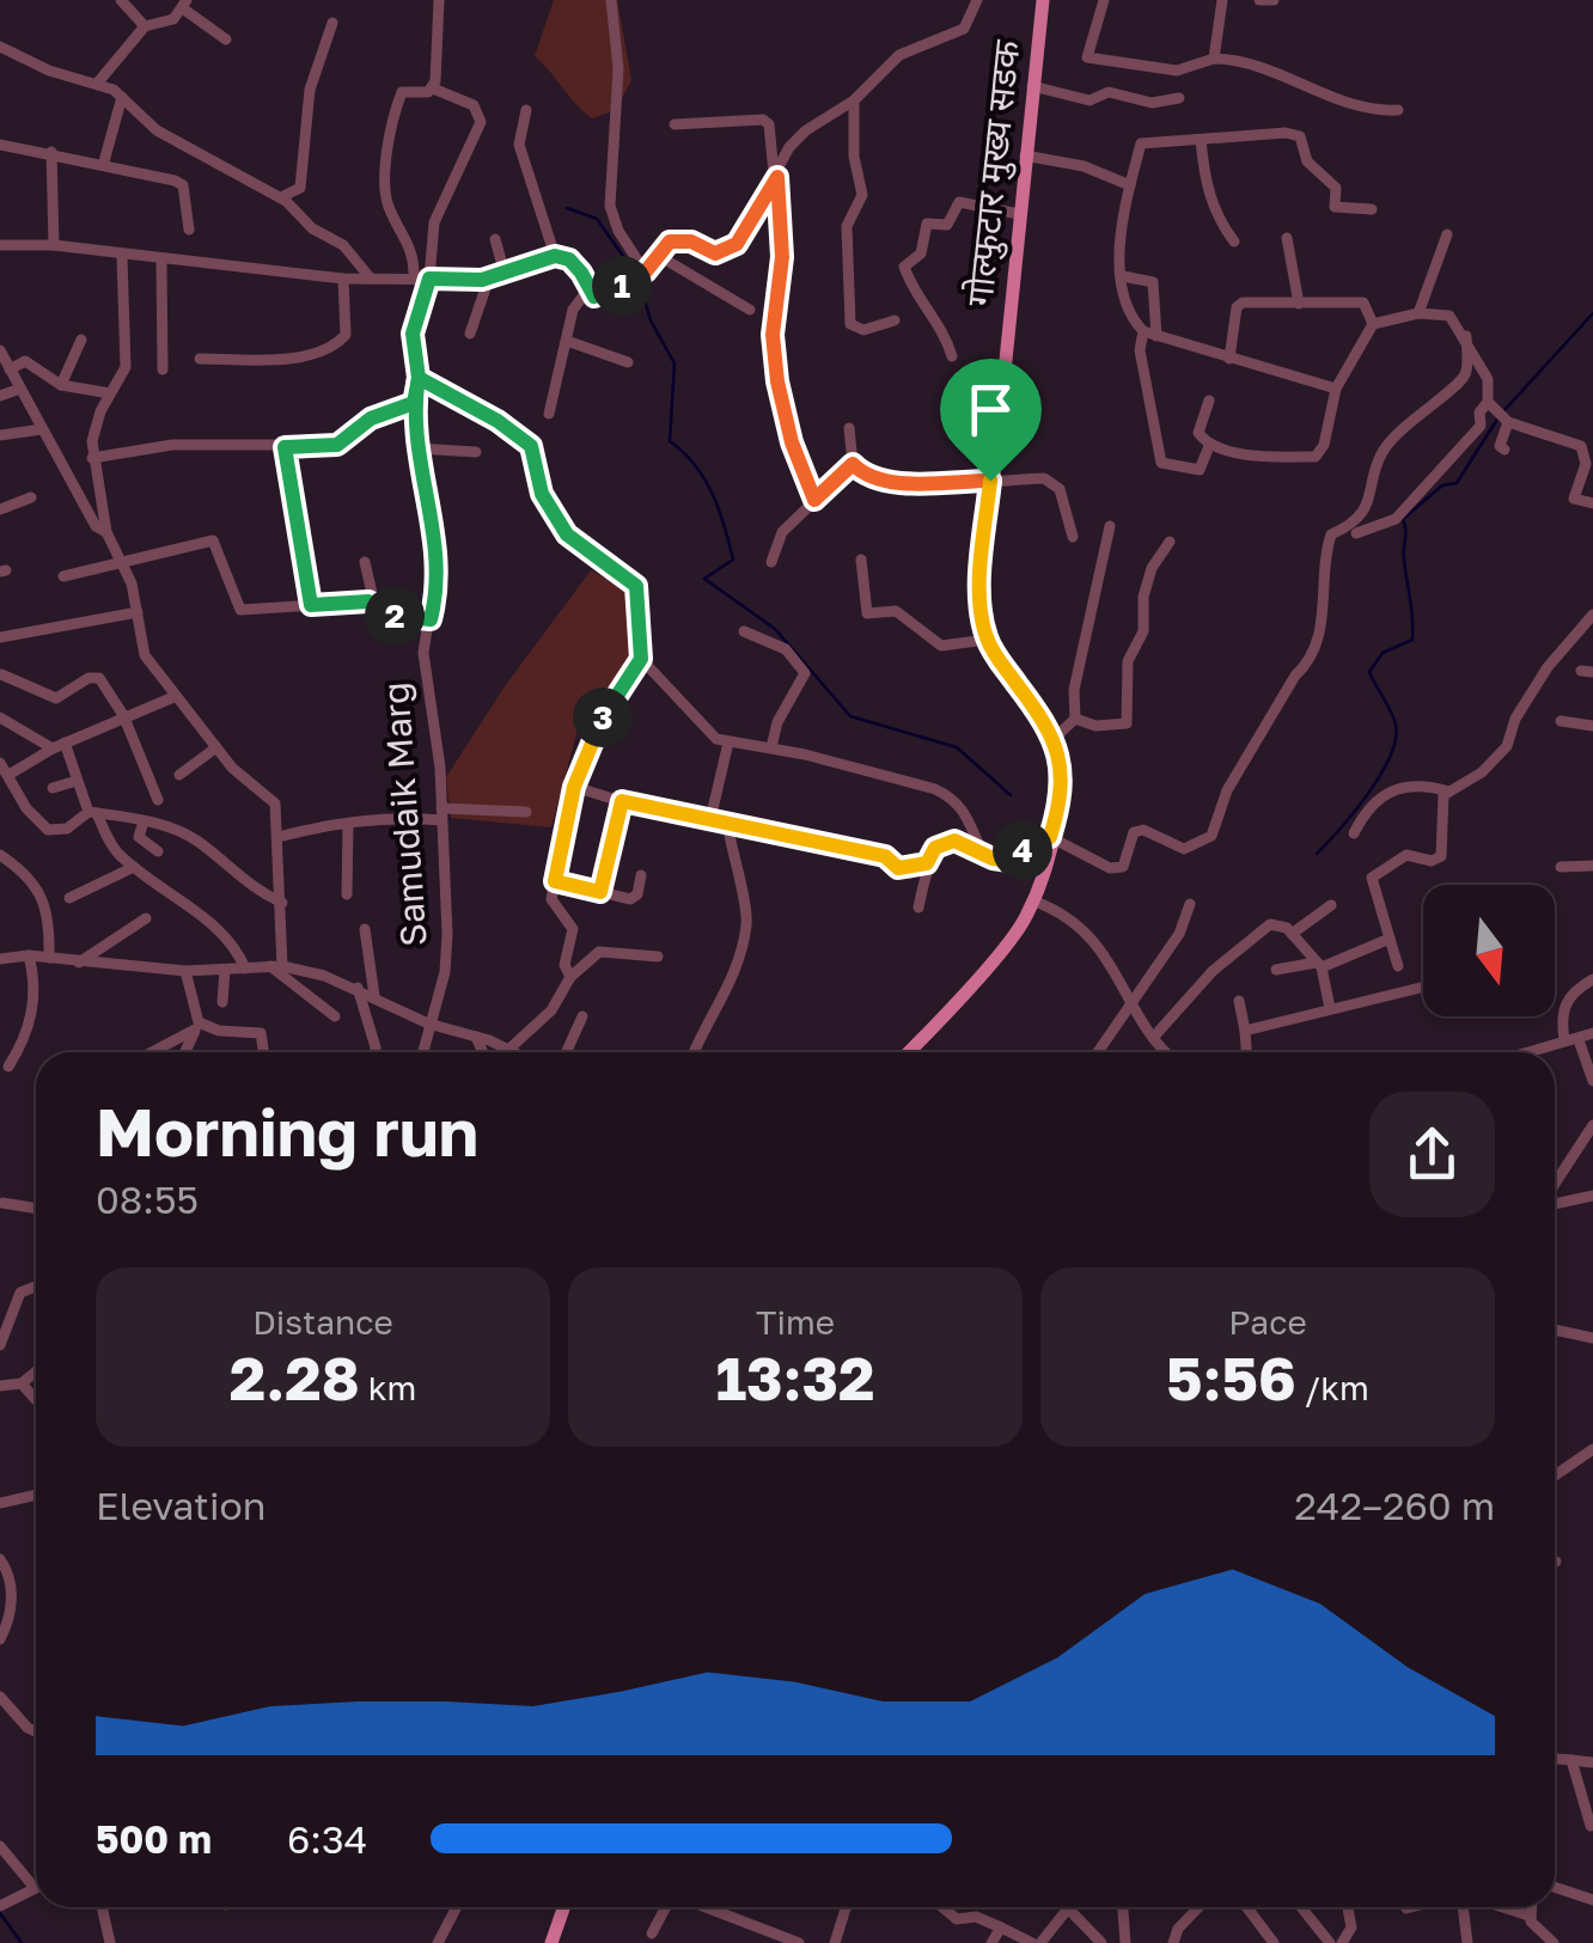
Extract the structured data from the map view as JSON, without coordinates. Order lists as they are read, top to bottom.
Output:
{
  "streets": {
    "main road": ["गोल्फुटार मुख्य सडक"],
    "street": ["Samudaik Marg"]
  },
  "north": "bottom",
  "page": {
    "pins": [
      "1",
      "2",
      "3",
      "4"
    ],
    "heading": ["Morning run", "08:55"],
    "stats": [
      ["Distance", "2.28 km"],
      ["Time", "13:32"],
      ["Pace", "5:56 /km"]
    ],
    "chart": ["Elevation", "242–260 m"],
    "list": [
      {
        "name": "500 m",
        "note": "6:34"
      }
    ]
  }
}
